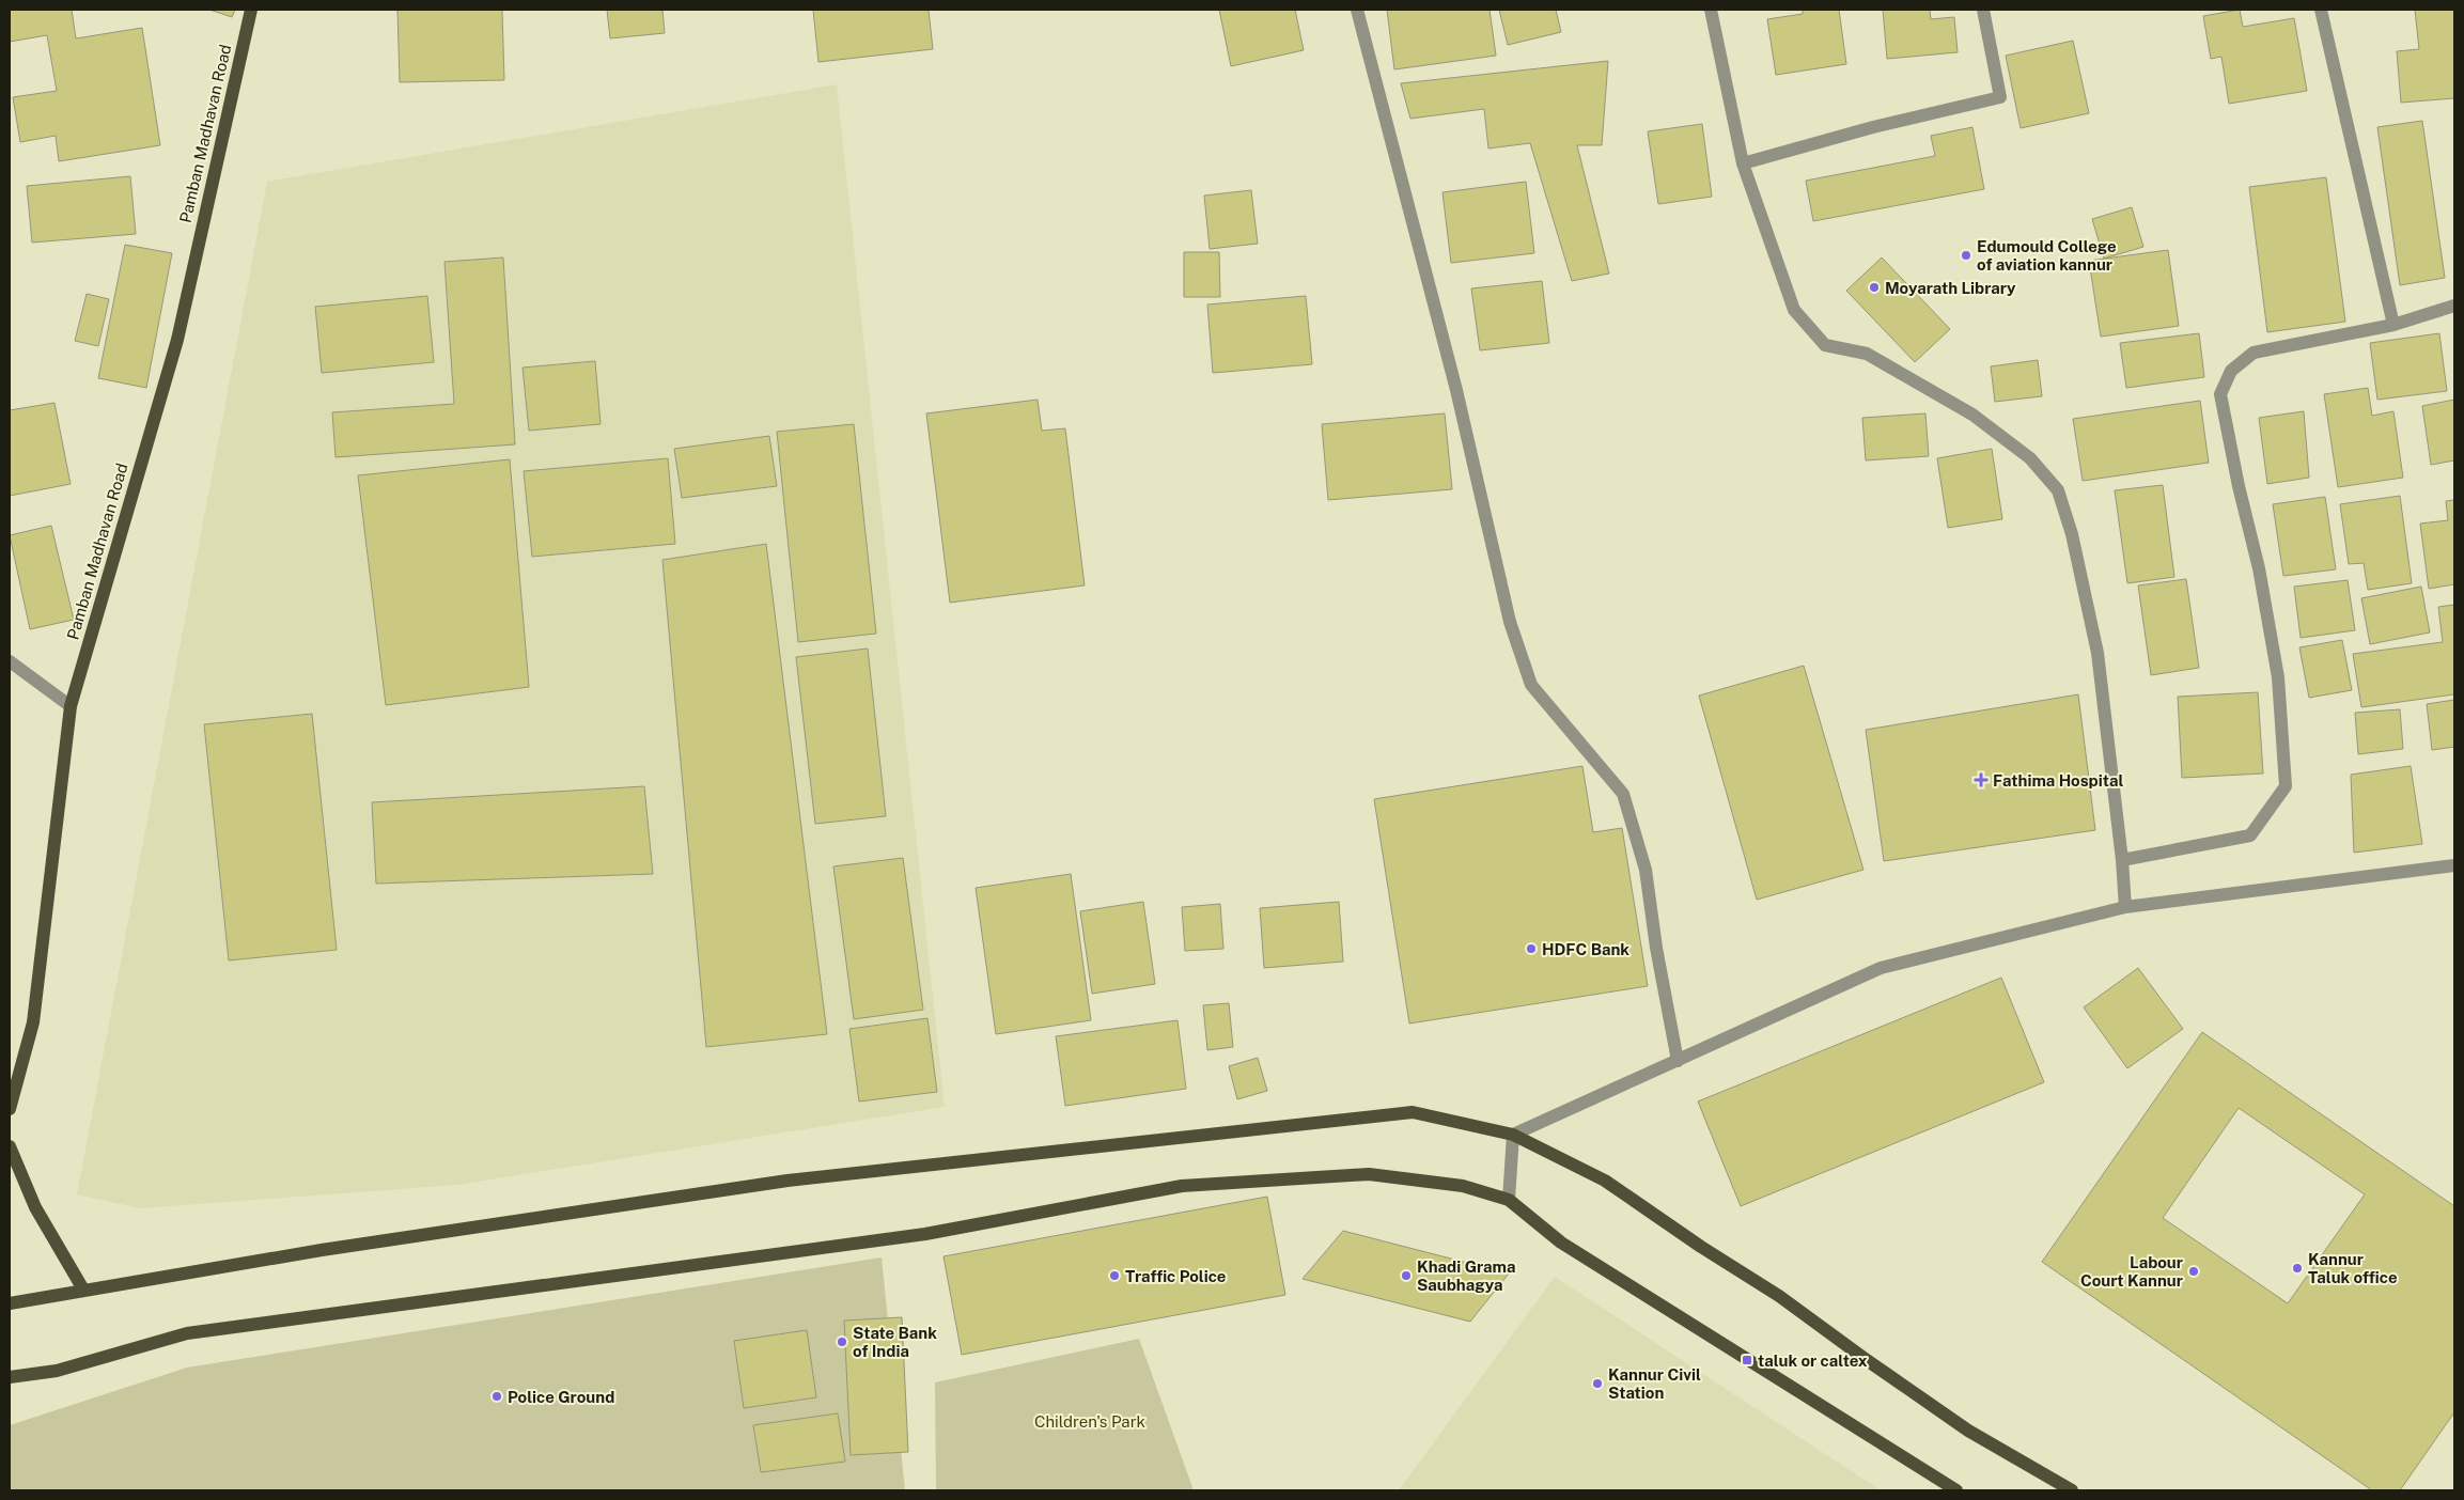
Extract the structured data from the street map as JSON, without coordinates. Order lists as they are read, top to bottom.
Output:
{
  "streets": {
    "main road": ["Pamban Madhavan Road"]
  },
  "parks": ["Children's Park"],
  "places": {
    "other": [
      "Edumould College of aviation kannur",
      "Moyarath Library",
      "HDFC Bank",
      "Kannur Taluk office",
      "Labour Court Kannur",
      "Traffic Police",
      "Khadi Grama Saubhagya",
      "State Bank of India",
      "Kannur Civil Station",
      "Police Ground"
    ],
    "health": ["Fathima Hospital"],
    "transit": ["taluk or caltex"]
  }
}
